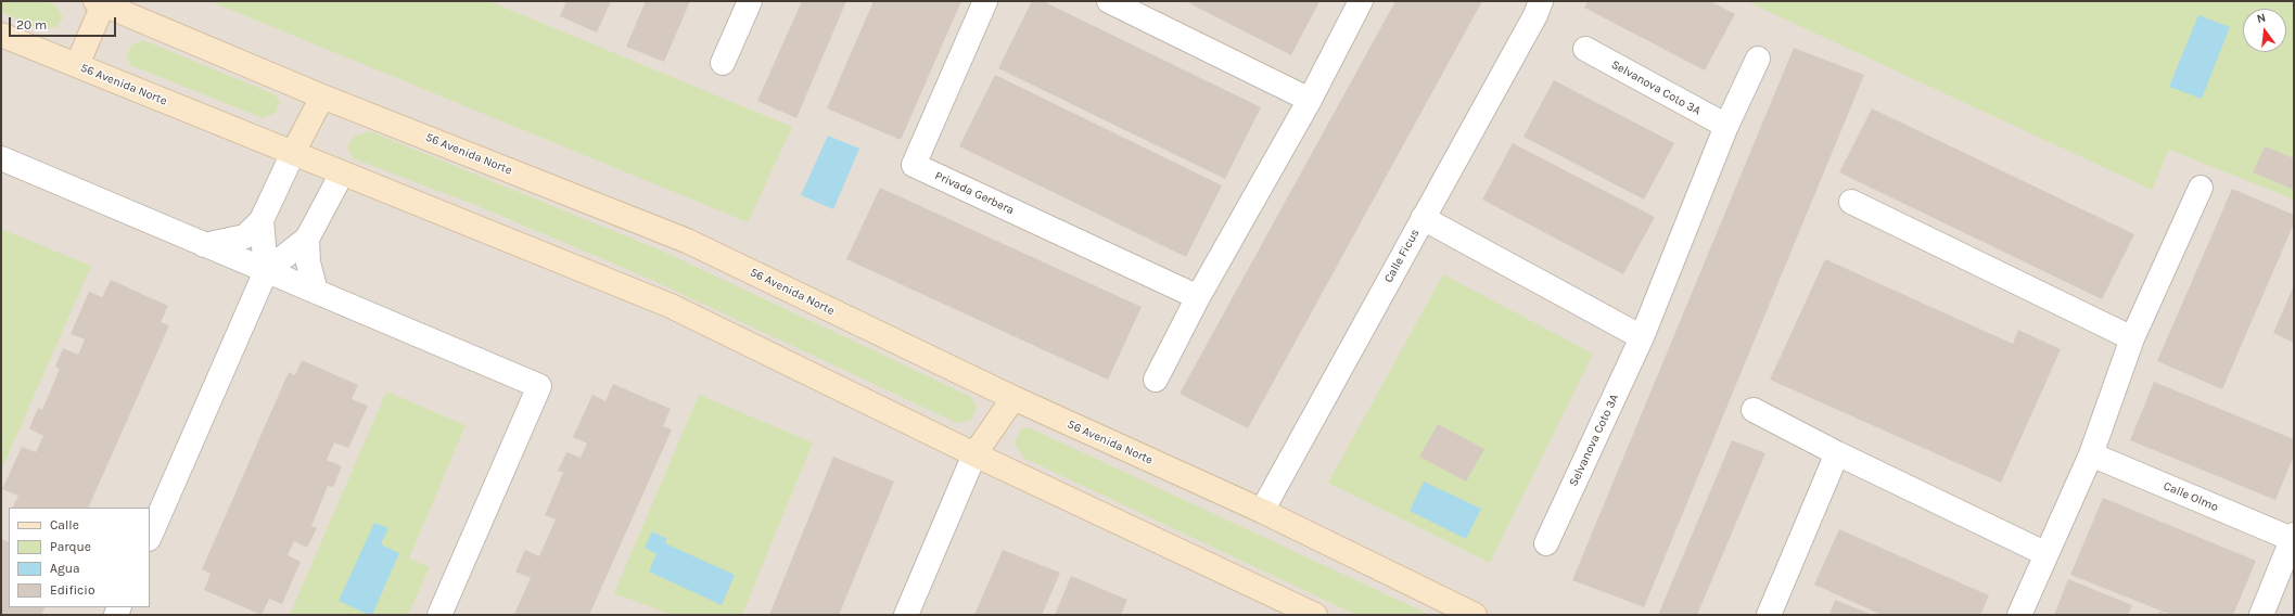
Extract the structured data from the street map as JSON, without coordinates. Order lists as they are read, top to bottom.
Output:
{
  "streets": {
    "main road": ["56 Avenida Norte"],
    "street": [
      "Selvanova Coto 3A",
      "Privada Gerbera",
      "Calle Ficus",
      "Calle Olmo"
    ]
  },
  "crossings": [
    ["56 Avenida Norte", "Calle Ficus"]
  ],
  "legend": [
    "Calle",
    "Parque",
    "Agua",
    "Edificio"
  ],
  "scale_bar": "20 m",
  "north": "top"
}
